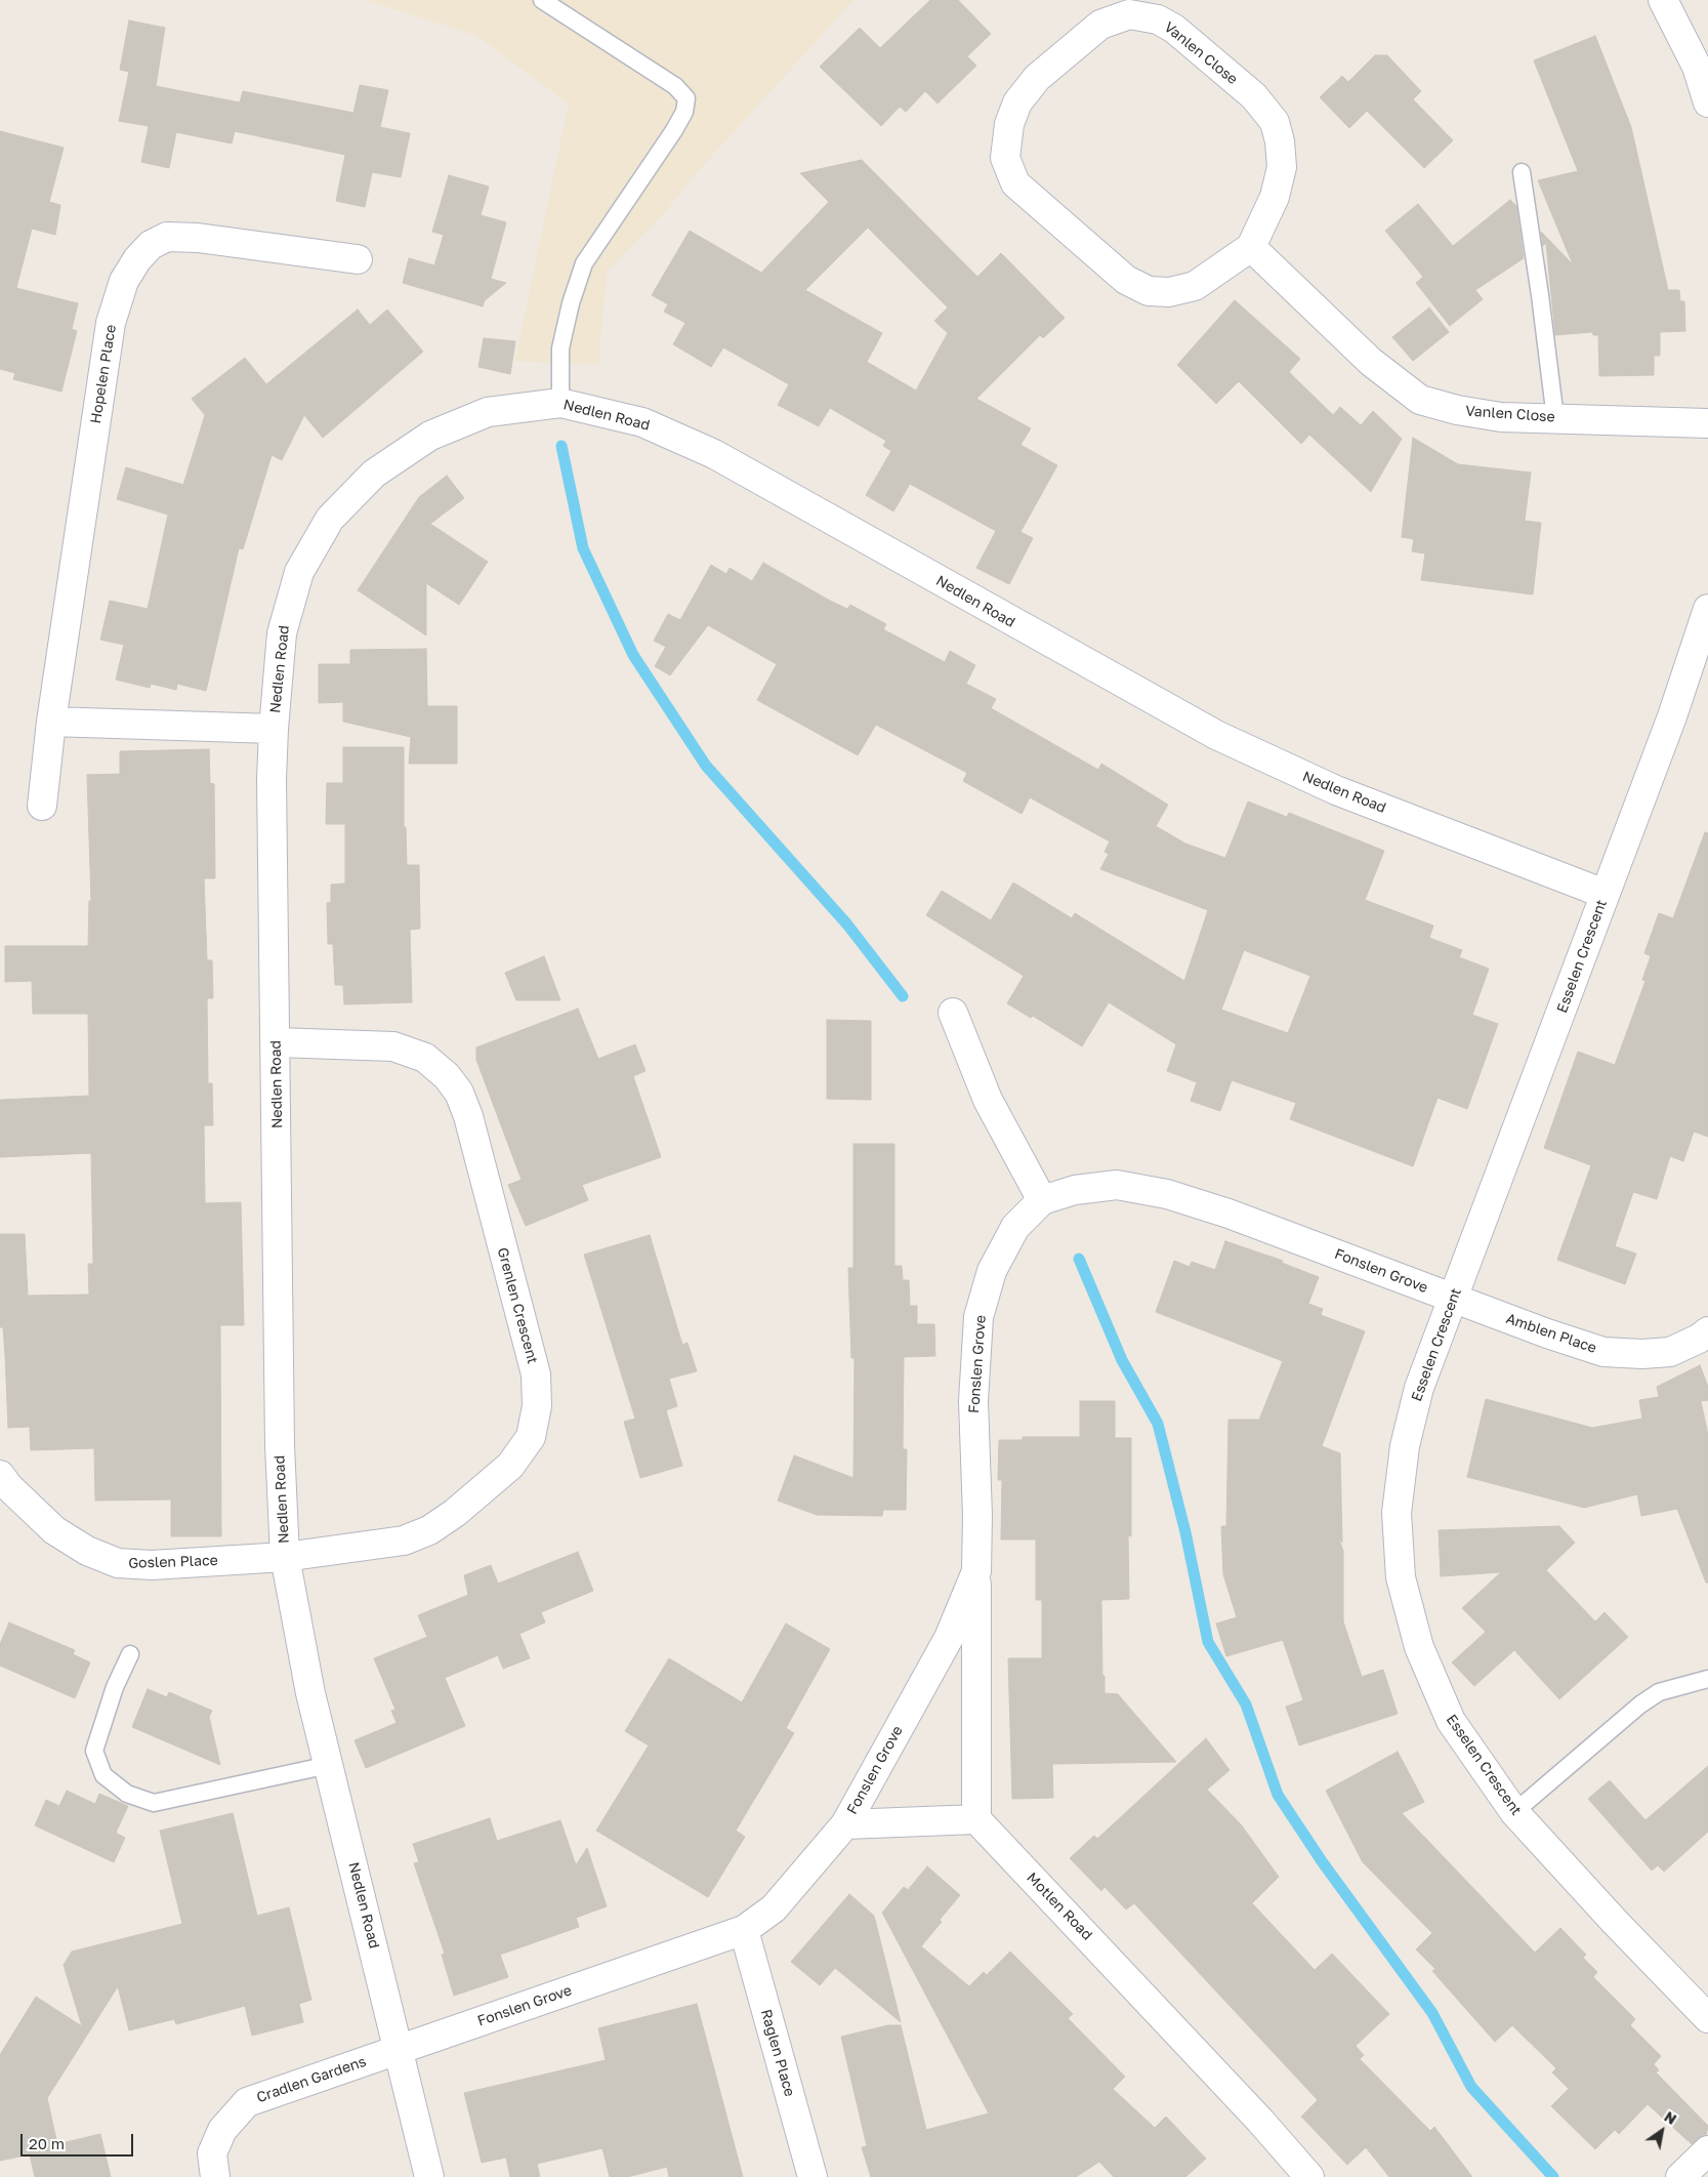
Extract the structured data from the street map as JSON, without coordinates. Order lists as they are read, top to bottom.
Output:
{
  "streets": {
    "street": [
      "Vanlen Close",
      "Hopelen Place",
      "Nedlen Road",
      "Esselen Crescent",
      "Fonslen Grove",
      "Grenlen Crescent",
      "Amblen Place",
      "Goslen Place",
      "Motlen Road",
      "Raglen Place",
      "Cradlen Gardens"
    ]
  },
  "crossings": [
    ["Nedlen Road", "Esselen Crescent"],
    ["Nedlen Road", "Fonslen Grove"],
    ["Nedlen Road", "Grenlen Crescent"],
    ["Nedlen Road", "Goslen Place"],
    ["Nedlen Road", "Cradlen Gardens"],
    ["Esselen Crescent", "Fonslen Grove"],
    ["Esselen Crescent", "Amblen Place"],
    ["Fonslen Grove", "Amblen Place"],
    ["Fonslen Grove", "Motlen Road"],
    ["Fonslen Grove", "Raglen Place"],
    ["Fonslen Grove", "Cradlen Gardens"],
    ["Grenlen Crescent", "Goslen Place"]
  ],
  "scale_bar": "20 m",
  "north": "top right"
}
